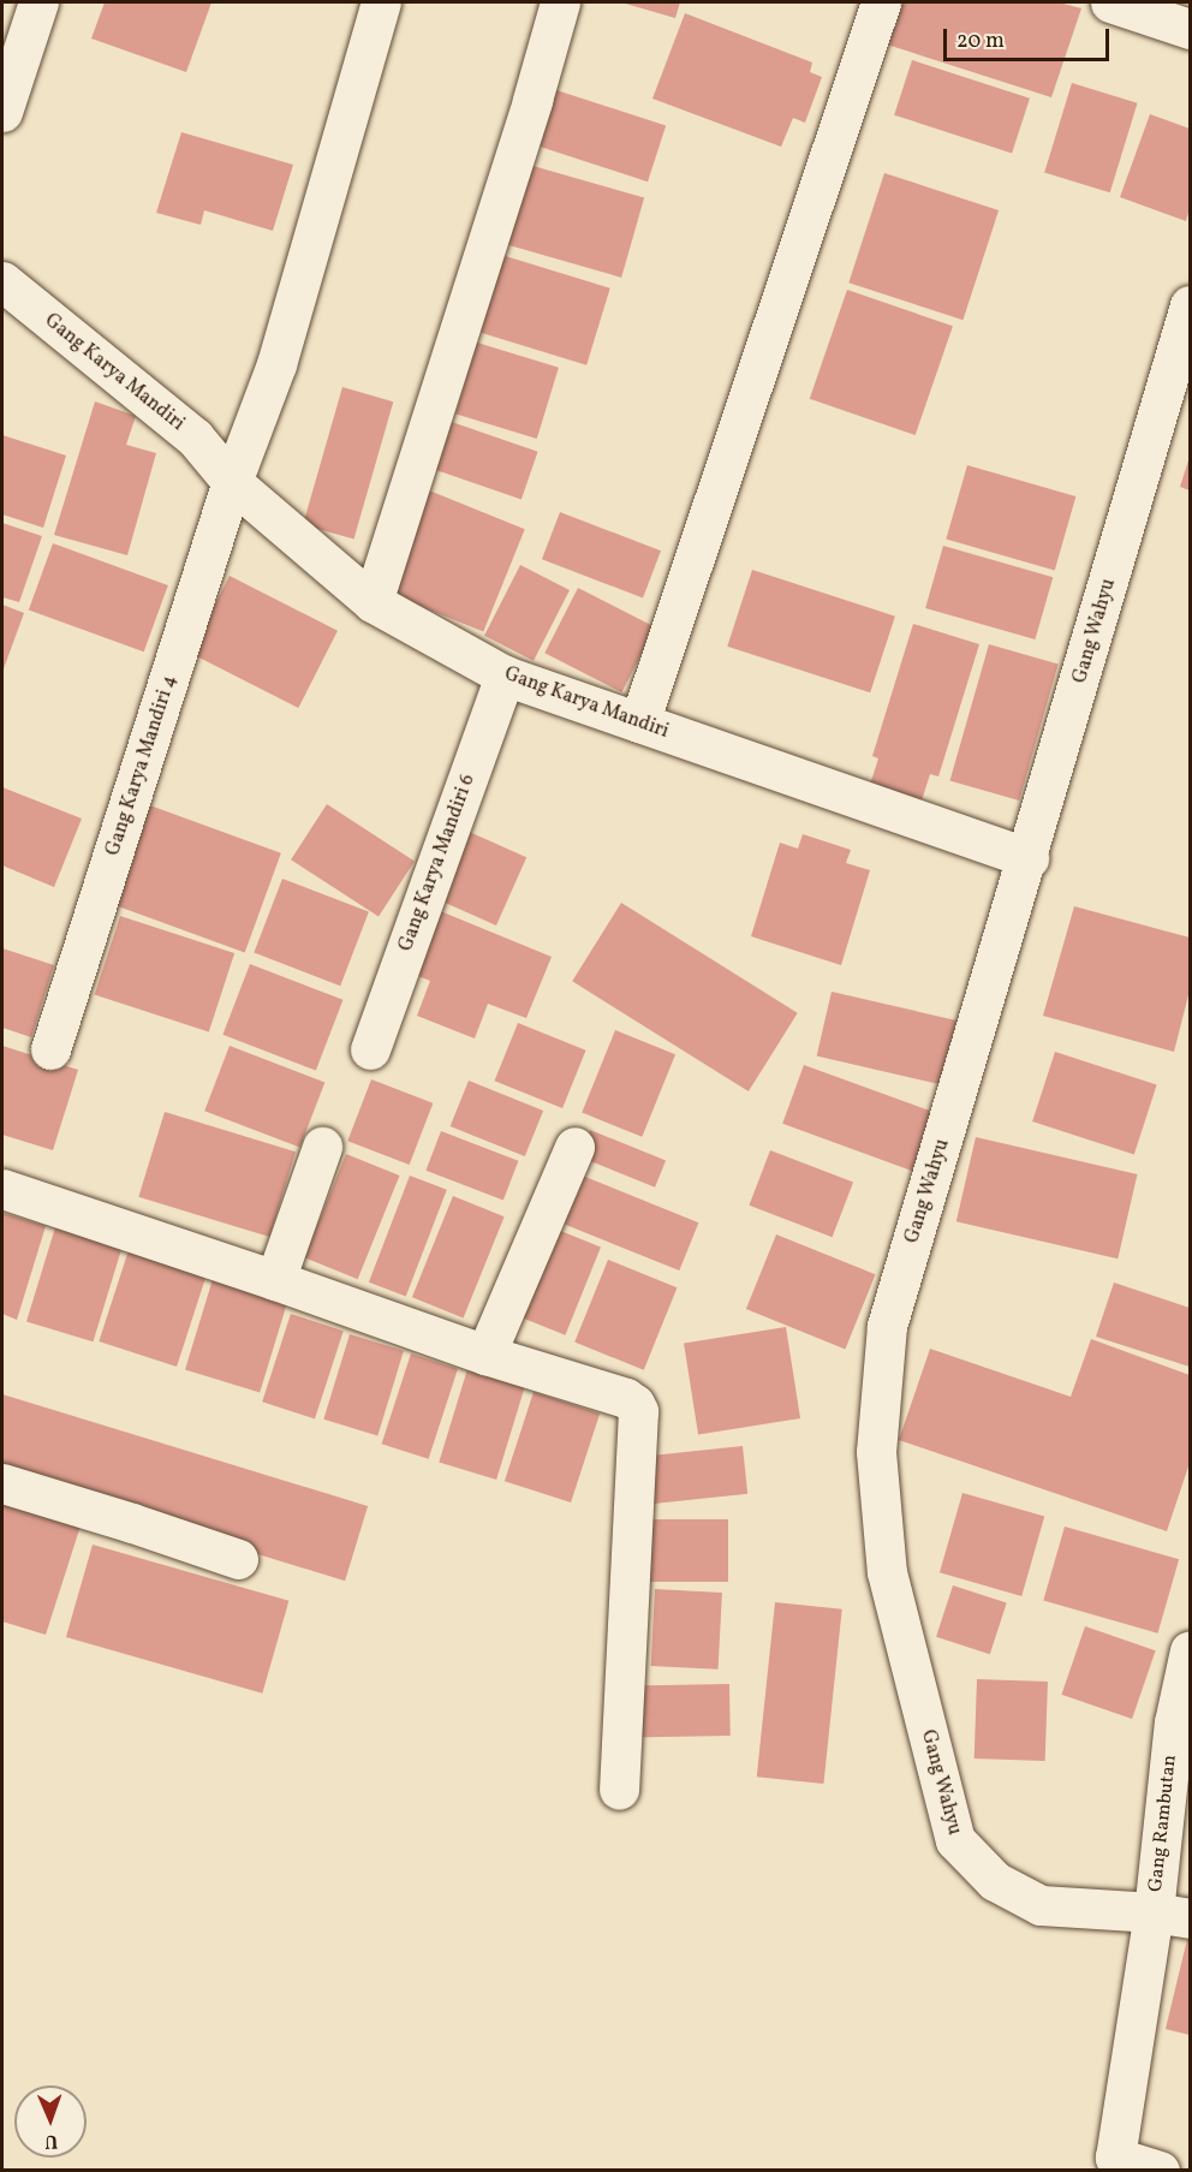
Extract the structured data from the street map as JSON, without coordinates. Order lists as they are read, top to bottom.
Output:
{
  "streets": {
    "street": [
      "Gang Karya Mandiri",
      "Gang Wahyu",
      "Gang Karya Mandiri 4",
      "Gang Karya Mandiri 6",
      "Gang Rambutan"
    ]
  },
  "crossings": [
    ["Gang Karya Mandiri", "Gang Wahyu"],
    ["Gang Karya Mandiri", "Gang Karya Mandiri 4"],
    ["Gang Karya Mandiri", "Gang Karya Mandiri 6"],
    ["Gang Wahyu", "Gang Rambutan"]
  ],
  "scale_bar": "20 m",
  "north": "bottom"
}
